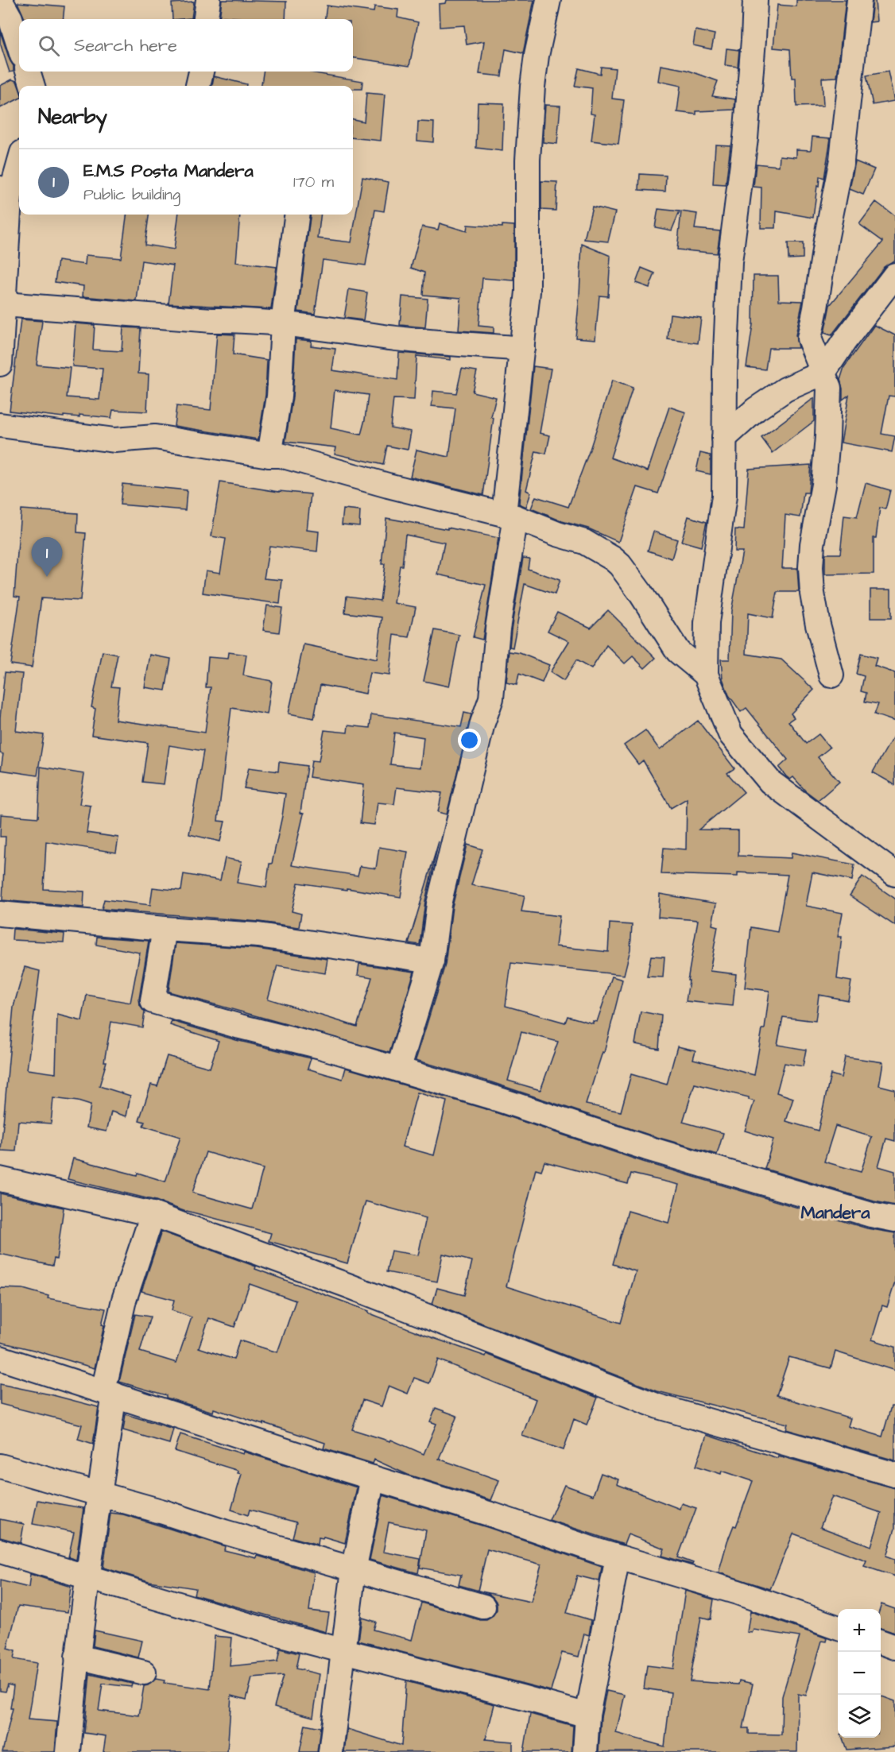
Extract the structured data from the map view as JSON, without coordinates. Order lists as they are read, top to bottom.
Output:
{
  "districts": ["Mandera"],
  "page": {
    "search": "Search here",
    "heading": "Nearby",
    "list": [
      {
        "mark": "1",
        "name": "E.M.S Posta Mandera",
        "note": "Public building",
        "value": "170 m"
      }
    ],
    "pins": "1",
    "map_buttons": ["+", "−"]
  }
}
